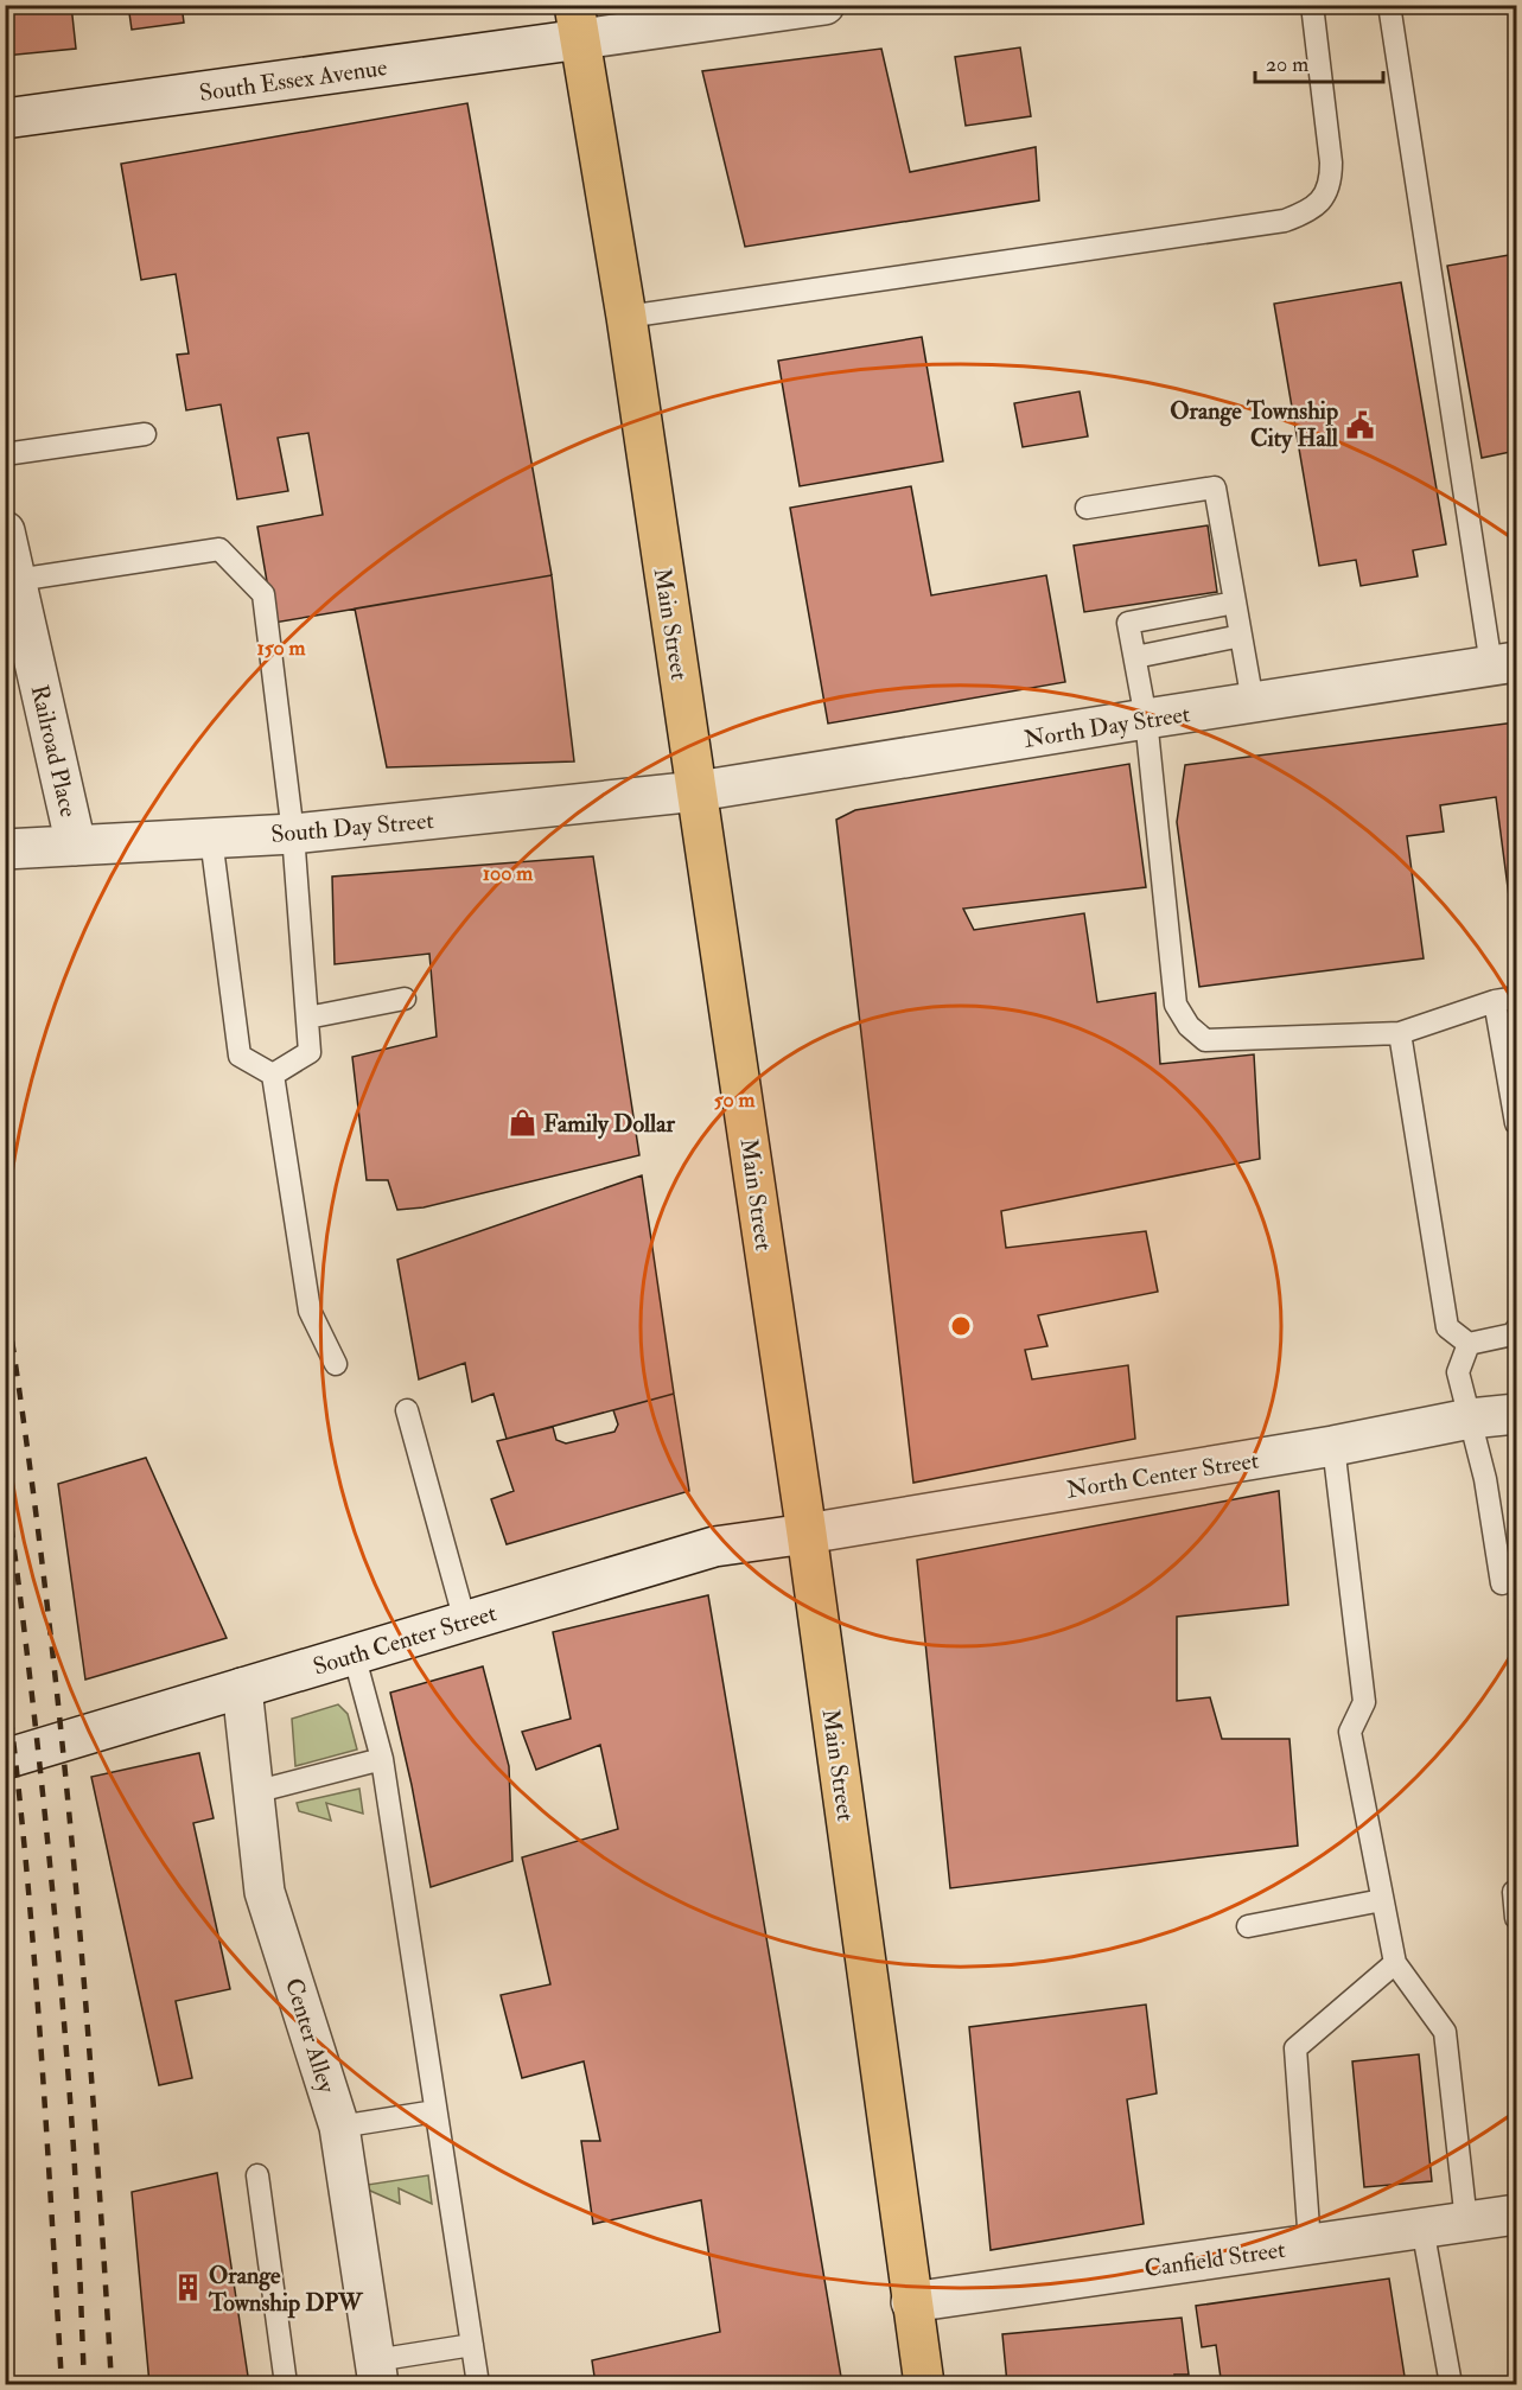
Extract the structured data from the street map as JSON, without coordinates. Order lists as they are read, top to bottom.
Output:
{
  "streets": {
    "main road": ["Main Street"],
    "street": [
      "South Essex Avenue",
      "North Day Street",
      "Railroad Place",
      "South Day Street",
      "North Center Street",
      "South Center Street",
      "Center Alley",
      "Canfield Street"
    ]
  },
  "crossings": [
    ["South Essex Avenue", "Main Street"],
    ["Main Street", "North Day Street"],
    ["Main Street", "South Day Street"],
    ["Main Street", "North Center Street"],
    ["Main Street", "South Center Street"],
    ["Main Street", "Canfield Street"],
    ["North Day Street", "South Day Street"],
    ["Railroad Place", "South Day Street"],
    ["North Center Street", "South Center Street"],
    ["South Center Street", "Center Alley"]
  ],
  "places": {
    "public building": ["Orange Township City Hall"],
    "shop": ["Family Dollar"],
    "building": ["Orange Township DPW"]
  },
  "scale_bar": "20 m",
  "rings": ["150 m", "100 m", "50 m"]
}
